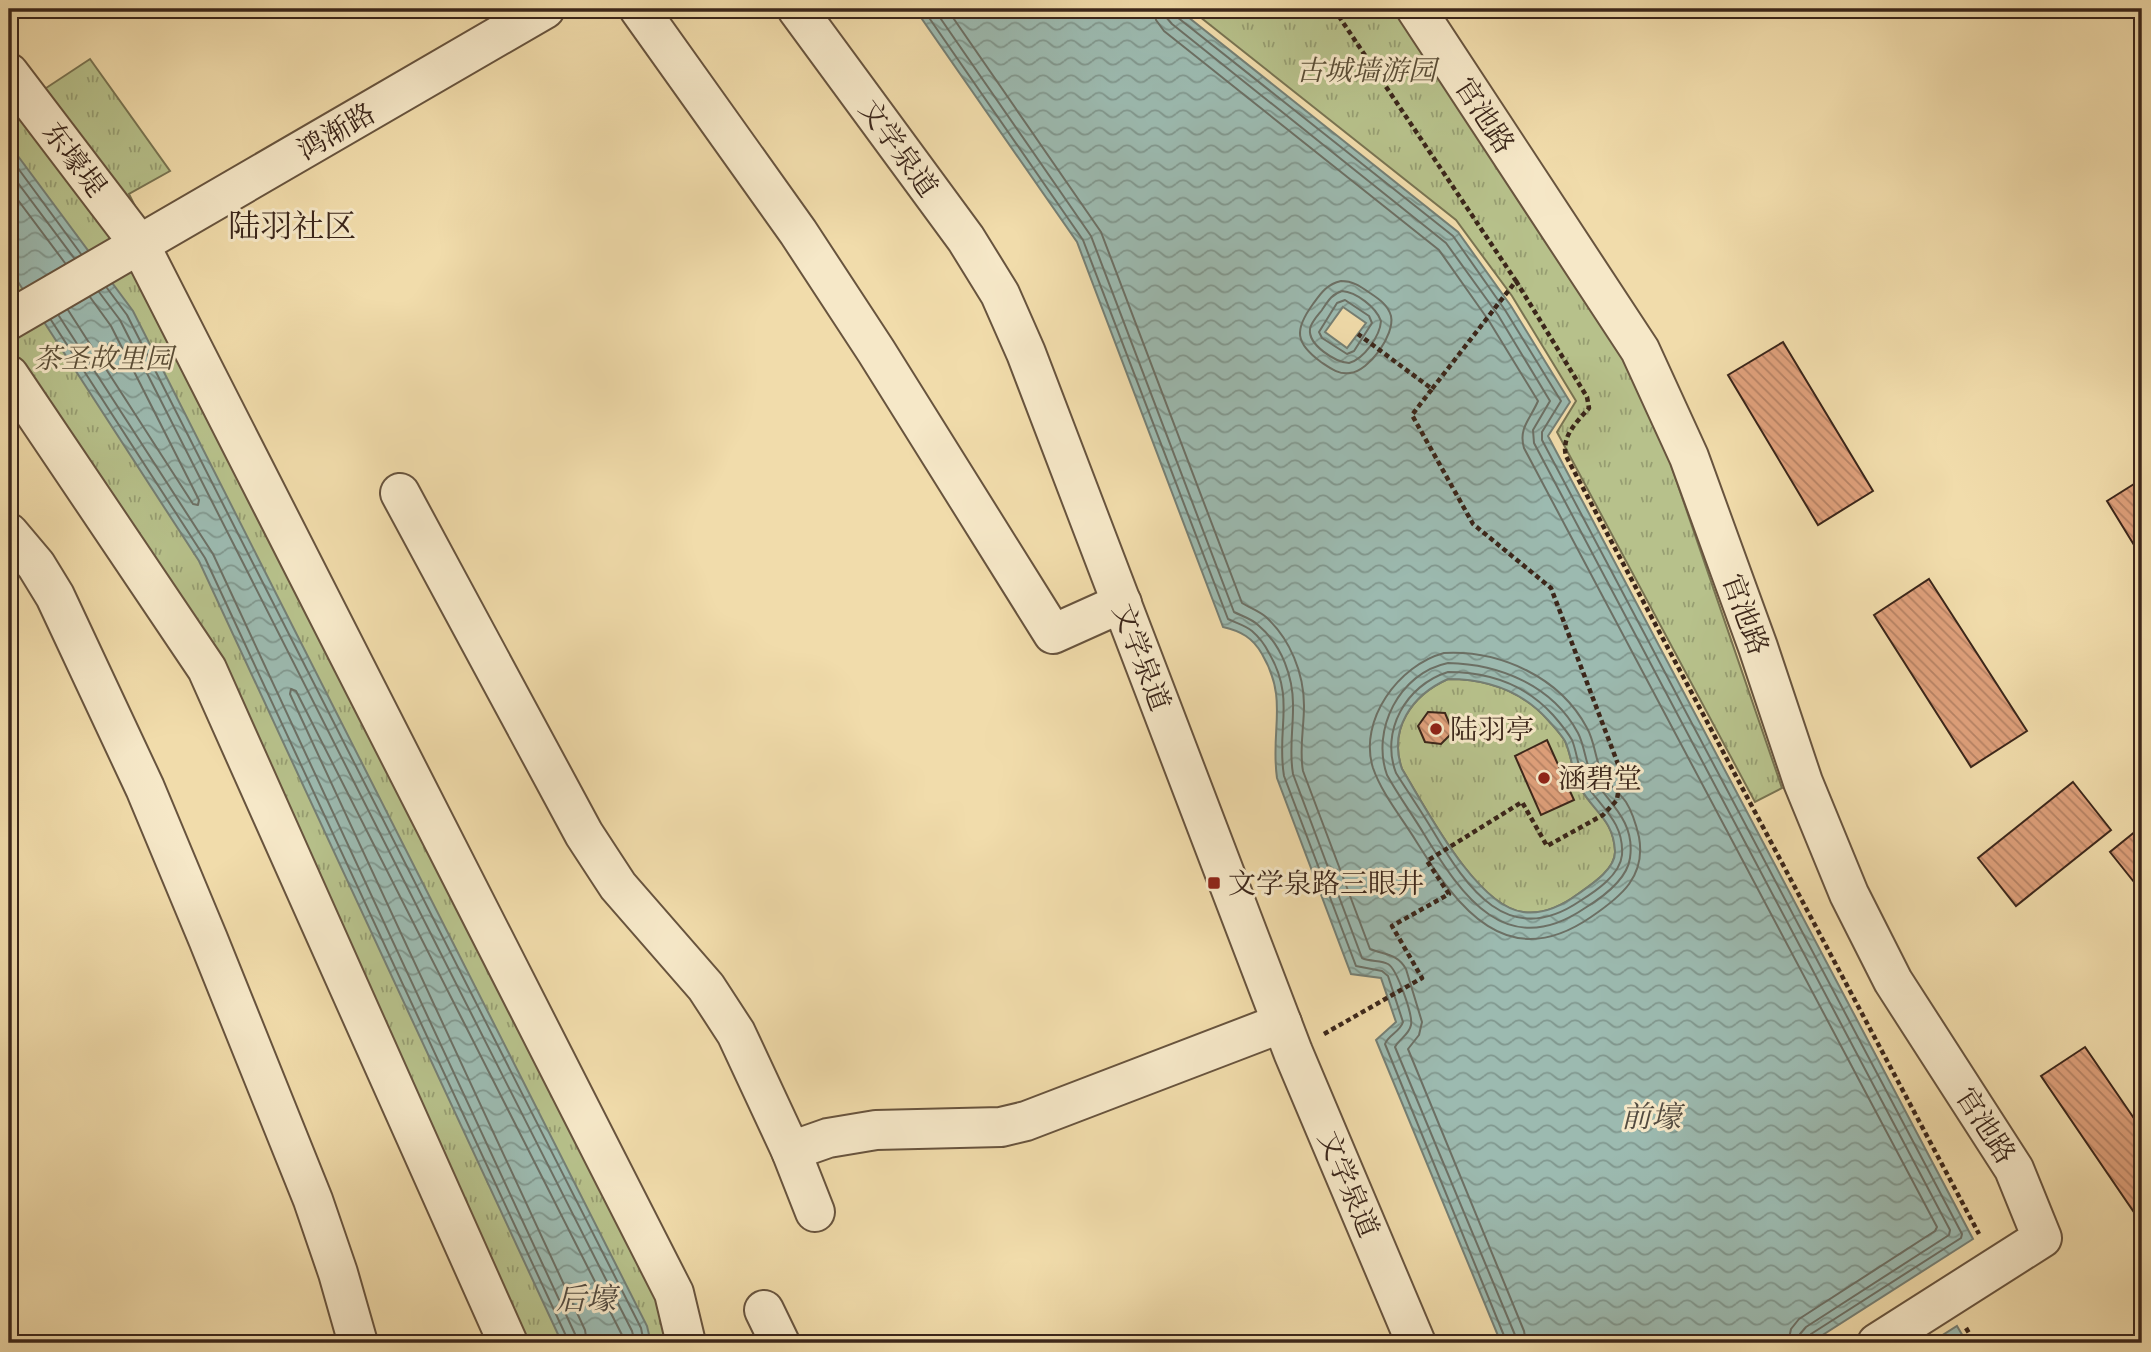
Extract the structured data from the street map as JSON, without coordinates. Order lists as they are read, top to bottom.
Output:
{
  "streets": {
    "street": [
      "官池路",
      "鸿渐路",
      "文学泉道",
      "东壕堤"
    ]
  },
  "crossings": [
    ["鸿渐路", "东壕堤"]
  ],
  "districts": ["陆羽社区"],
  "water": ["前壕", "后壕"],
  "parks": ["古城墙游园", "茶圣故里园"],
  "places": {
    "other": ["陆羽亭", "涵碧堂"],
    "transit": ["文学泉路三眼井"]
  }
}
